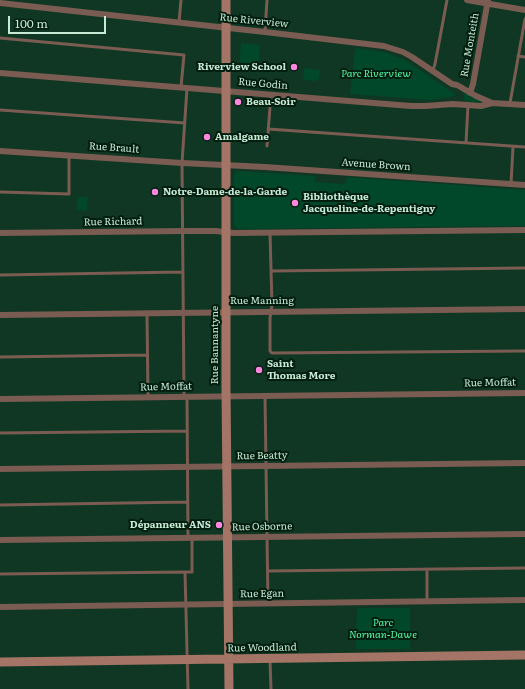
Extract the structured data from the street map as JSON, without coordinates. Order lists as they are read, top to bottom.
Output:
{
  "streets": {
    "street": [
      "Rue Riverview",
      "Rue Monteith",
      "Rue Godin",
      "Rue Brault",
      "Avenue Brown",
      "Rue Richard",
      "Rue Manning",
      "Rue Bannantyne",
      "Rue Moffat",
      "Rue Beatty",
      "Rue Osborne",
      "Rue Egan",
      "Rue Woodland"
    ]
  },
  "crossings": [
    ["Rue Riverview", "Rue Monteith"],
    ["Rue Riverview", "Rue Godin"],
    ["Rue Riverview", "Rue Bannantyne"],
    ["Rue Godin", "Rue Bannantyne"],
    ["Rue Brault", "Avenue Brown"],
    ["Rue Brault", "Rue Bannantyne"],
    ["Avenue Brown", "Rue Bannantyne"],
    ["Rue Richard", "Rue Bannantyne"],
    ["Rue Manning", "Rue Bannantyne"],
    ["Rue Bannantyne", "Rue Moffat"],
    ["Rue Bannantyne", "Rue Beatty"],
    ["Rue Bannantyne", "Rue Osborne"],
    ["Rue Bannantyne", "Rue Egan"],
    ["Rue Bannantyne", "Rue Woodland"]
  ],
  "parks": ["Parc Riverview", "Parc Norman-Dawe"],
  "places": [
    "Riverview School",
    "Beau-Soir",
    "Amalgame",
    "Notre-Dame-de-la-Garde",
    "Bibliothèque Jacqueline-de-Repentigny",
    "Saint Thomas More",
    "Dépanneur ANS"
  ],
  "scale_bar": "100 m"
}
